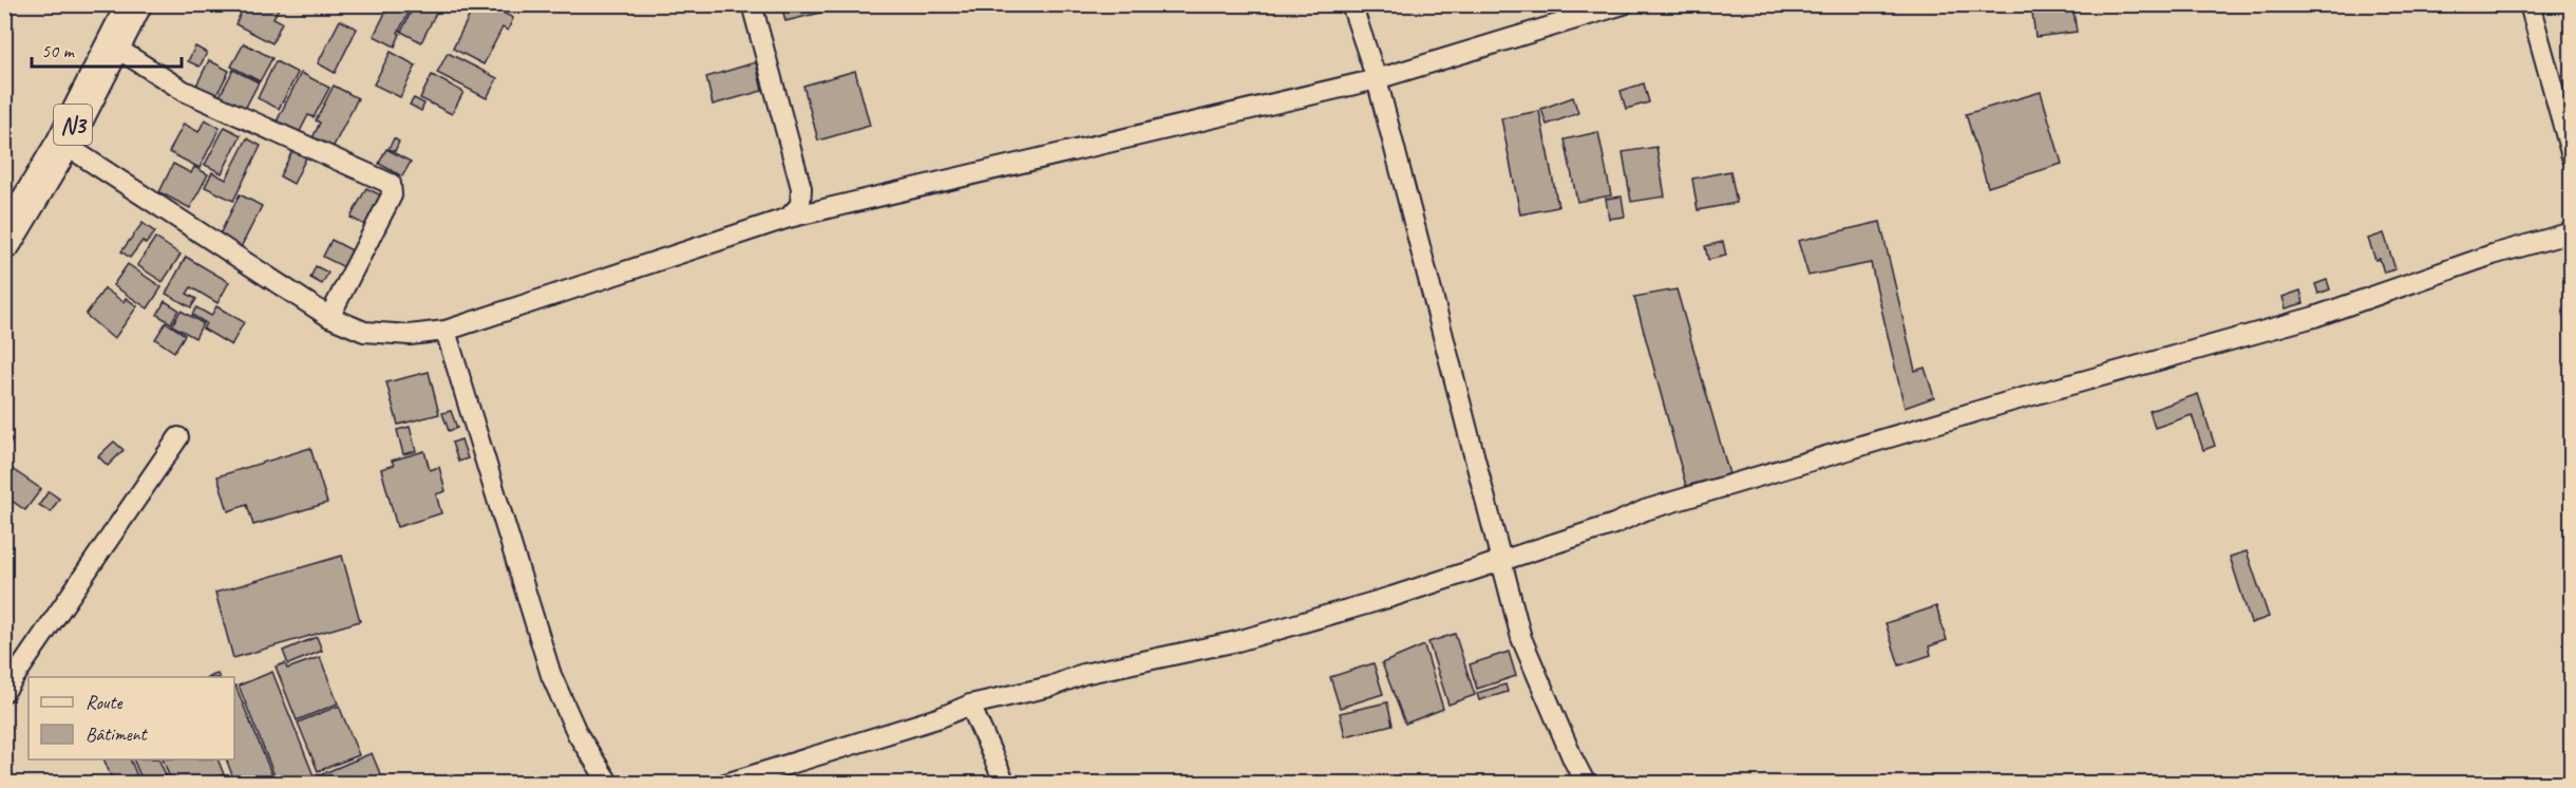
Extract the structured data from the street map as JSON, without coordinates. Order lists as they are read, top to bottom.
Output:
{
  "streets": {
    "highway": ["N3"]
  },
  "legend": ["Route", "Bâtiment"],
  "scale_bar": "50 m"
}
